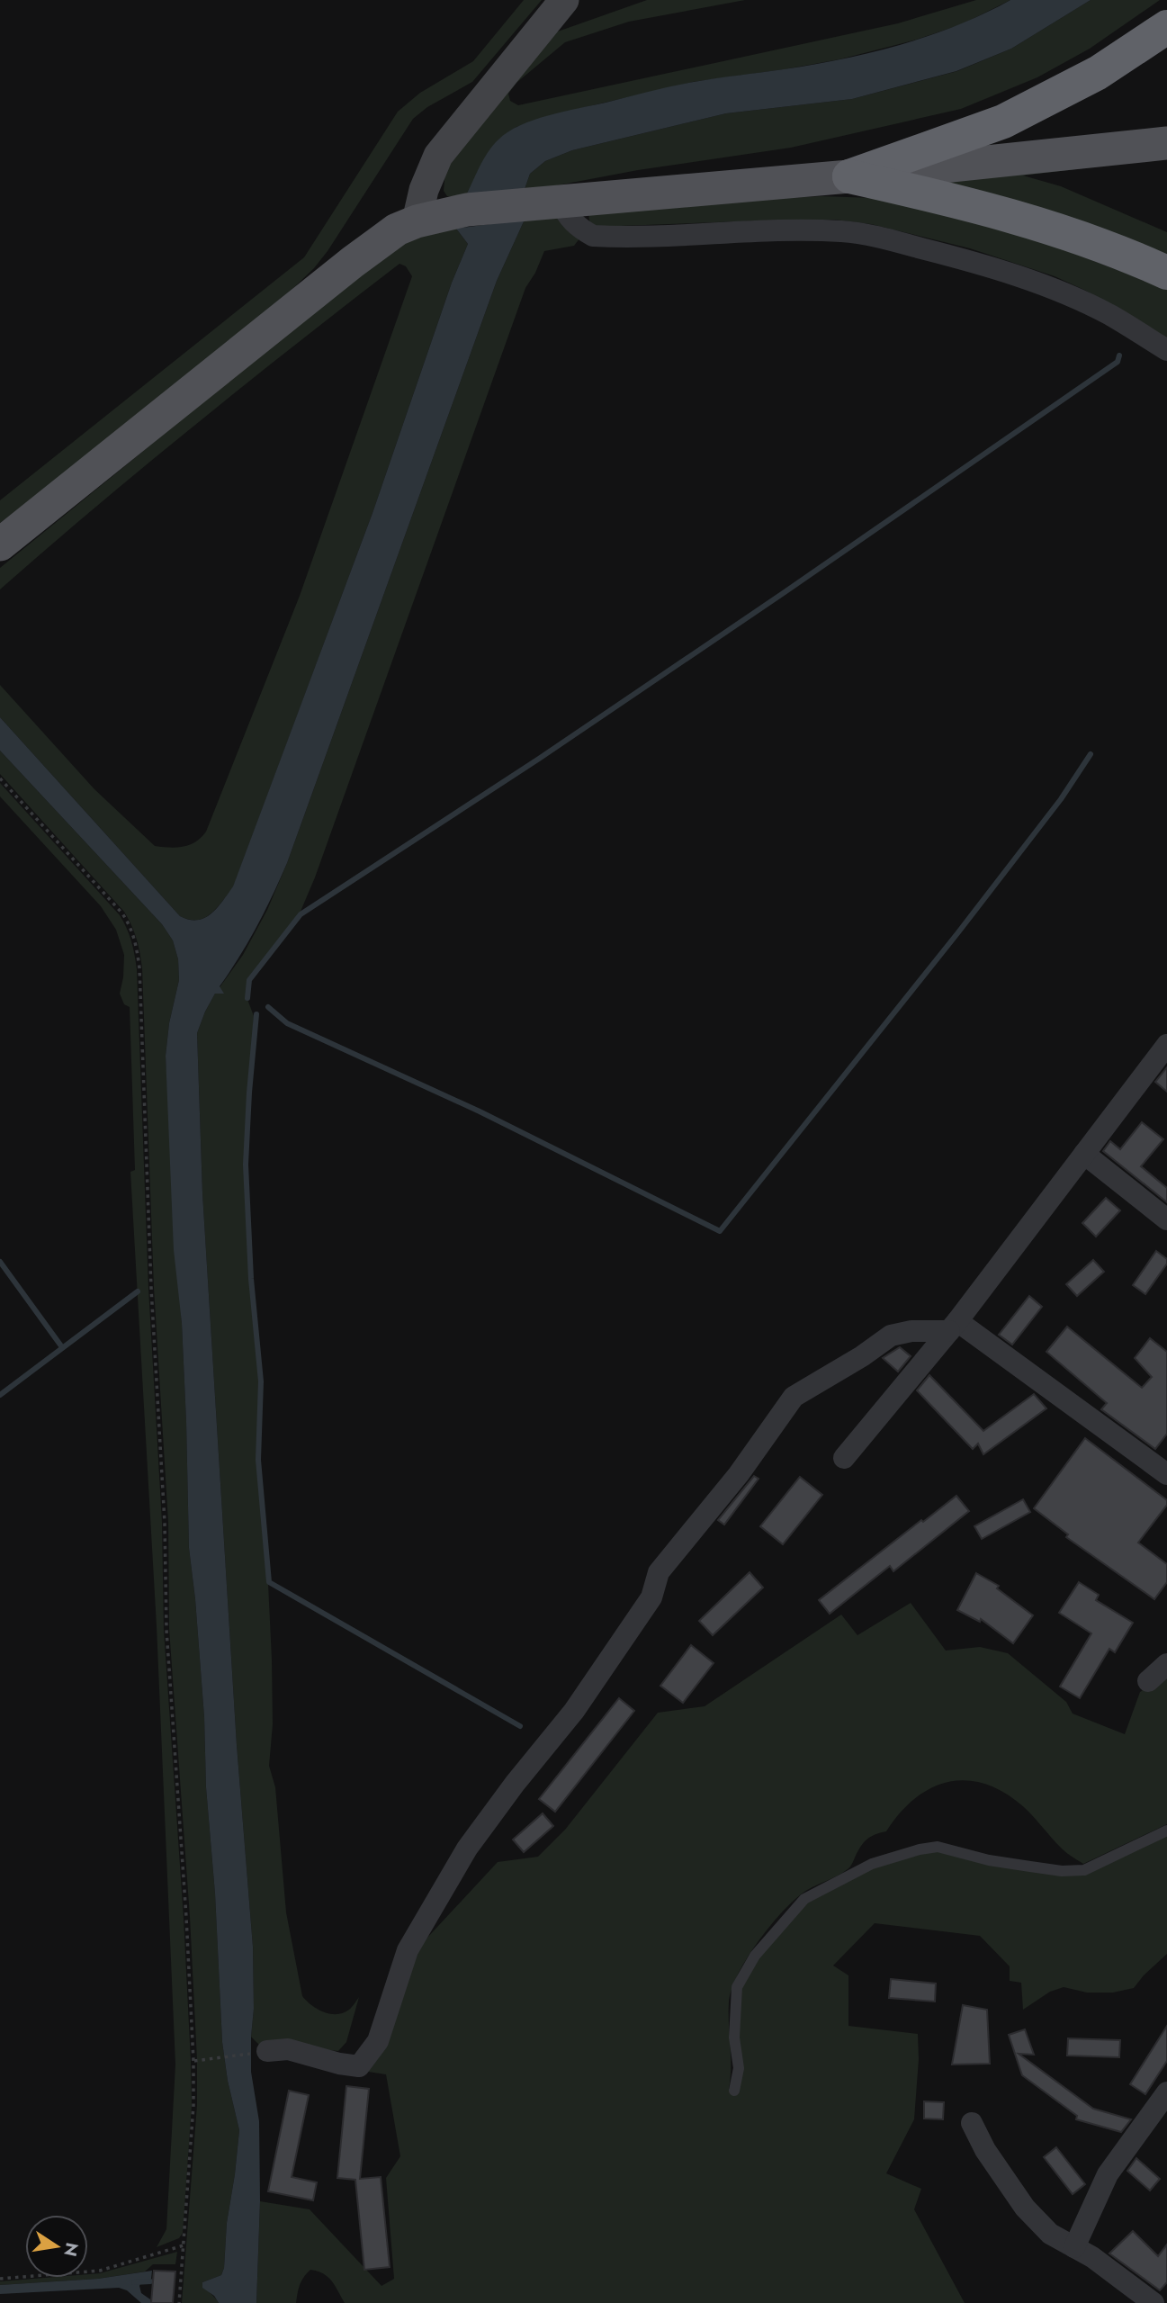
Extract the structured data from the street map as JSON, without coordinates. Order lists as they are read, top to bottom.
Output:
{
  "north": "right"
}
